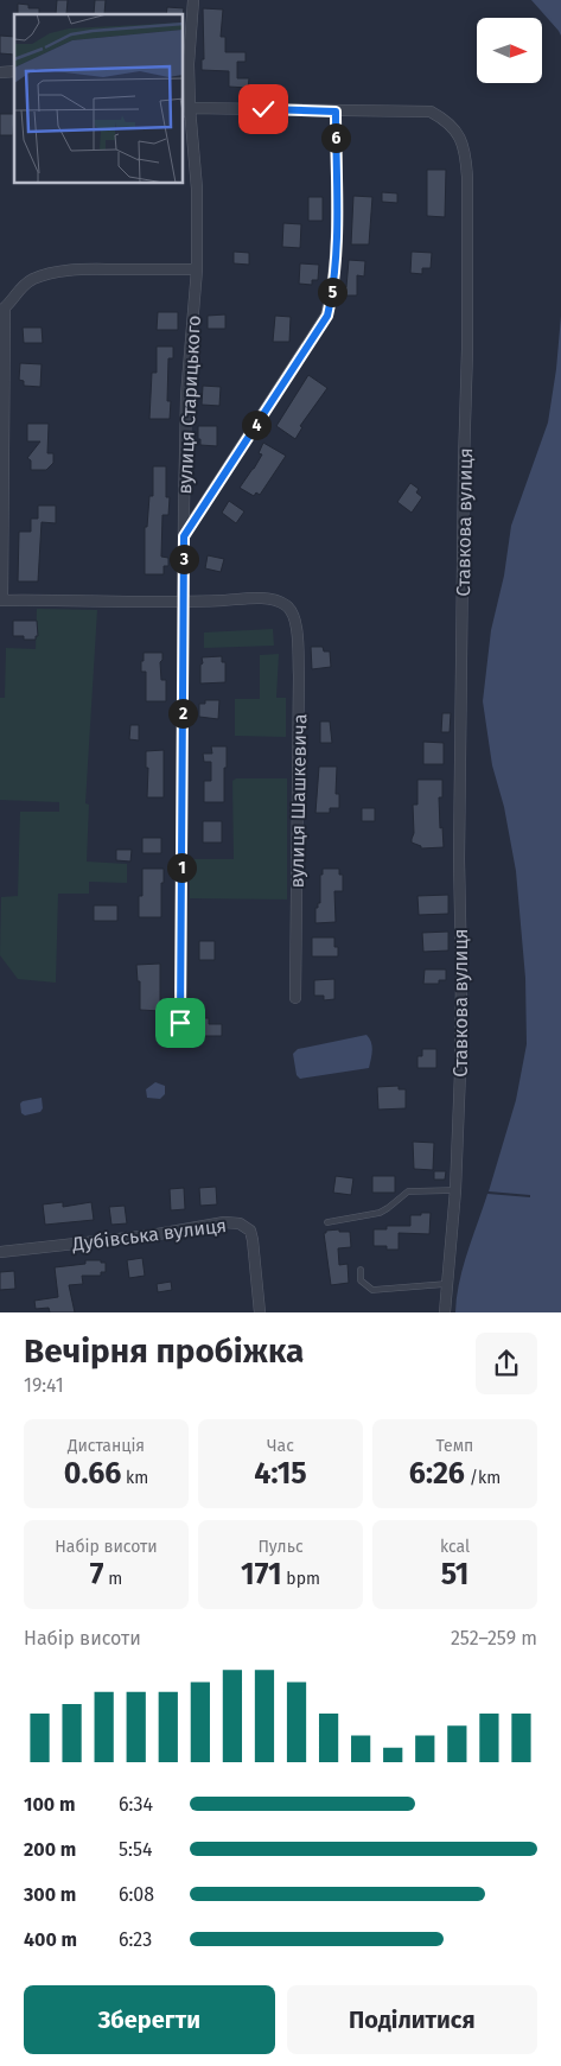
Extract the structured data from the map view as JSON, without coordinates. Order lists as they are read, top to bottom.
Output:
{
  "streets": {
    "street": [
      "вулиця Старицького",
      "Ставкова вулиця",
      "вулиця Шашкевича",
      "Дубівська вулиця"
    ]
  },
  "crossings": [
    ["вулиця Старицького", "Ставкова вулиця"],
    ["вулиця Старицького", "вулиця Шашкевича"]
  ],
  "north": "right",
  "page": {
    "pins": [
      "6",
      "5",
      "4",
      "3",
      "2",
      "1"
    ],
    "heading": ["Вечірня пробіжка", "19:41"],
    "stats": [
      ["Дистанція", "0.66 km"],
      ["Час", "4:15"],
      ["Темп", "6:26 /km"],
      ["Набір висоти", "7 m"],
      ["Пульс", "171 bpm"],
      ["kcal", "51"]
    ],
    "chart": ["Набір висоти", "252–259 m"],
    "list": [
      {
        "name": "100 m",
        "note": "6:34"
      },
      {
        "name": "200 m",
        "note": "5:54"
      },
      {
        "name": "300 m",
        "note": "6:08"
      },
      {
        "name": "400 m",
        "note": "6:23"
      }
    ],
    "buttons": ["Зберегти", "Поділитися"]
  }
}
